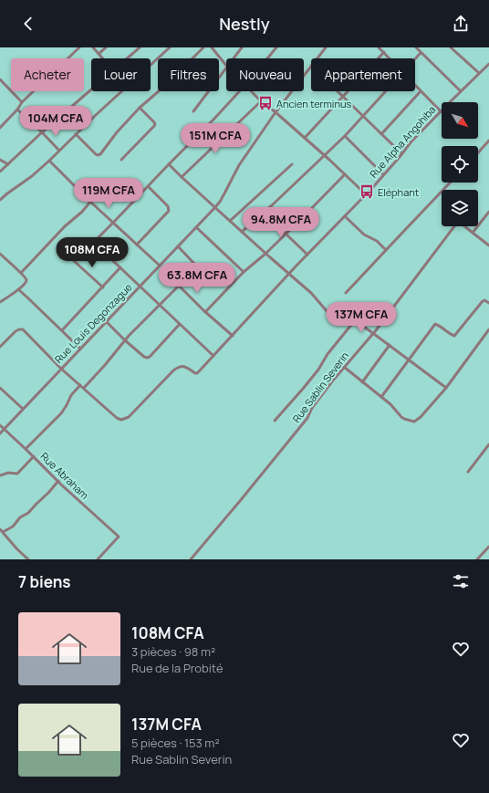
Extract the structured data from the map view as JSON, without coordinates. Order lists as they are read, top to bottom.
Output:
{
  "streets": {
    "street": [
      "Rue Alpha Angohiba",
      "Rue Louis Degonzague",
      "Rue Sablin Severin",
      "Rue Abraham"
    ]
  },
  "crossings": [
    ["Rue Alpha Angohiba", "Rue Louis Degonzague"],
    ["Rue Louis Degonzague", "Rue Abraham"]
  ],
  "places": {
    "bus stop": ["Ancien terminus", "Eléphant"]
  },
  "north": "bottom right",
  "page": {
    "header": "Nestly",
    "chip": [
      "Acheter",
      "Louer",
      "Filtres",
      "Nouveau",
      "Appartement"
    ],
    "price": [
      "104M CFA",
      "151M CFA",
      "119M CFA",
      "94.8M CFA",
      "108M CFA",
      "63.8M CFA",
      "137M CFA"
    ],
    "heading": "7 biens",
    "list": [
      {
        "name": "108M CFA",
        "note": "3 pièces · 98 m² · Rue de la Probité"
      },
      {
        "name": "137M CFA",
        "note": "5 pièces · 153 m² · Rue Sablin Severin"
      }
    ]
  }
}
